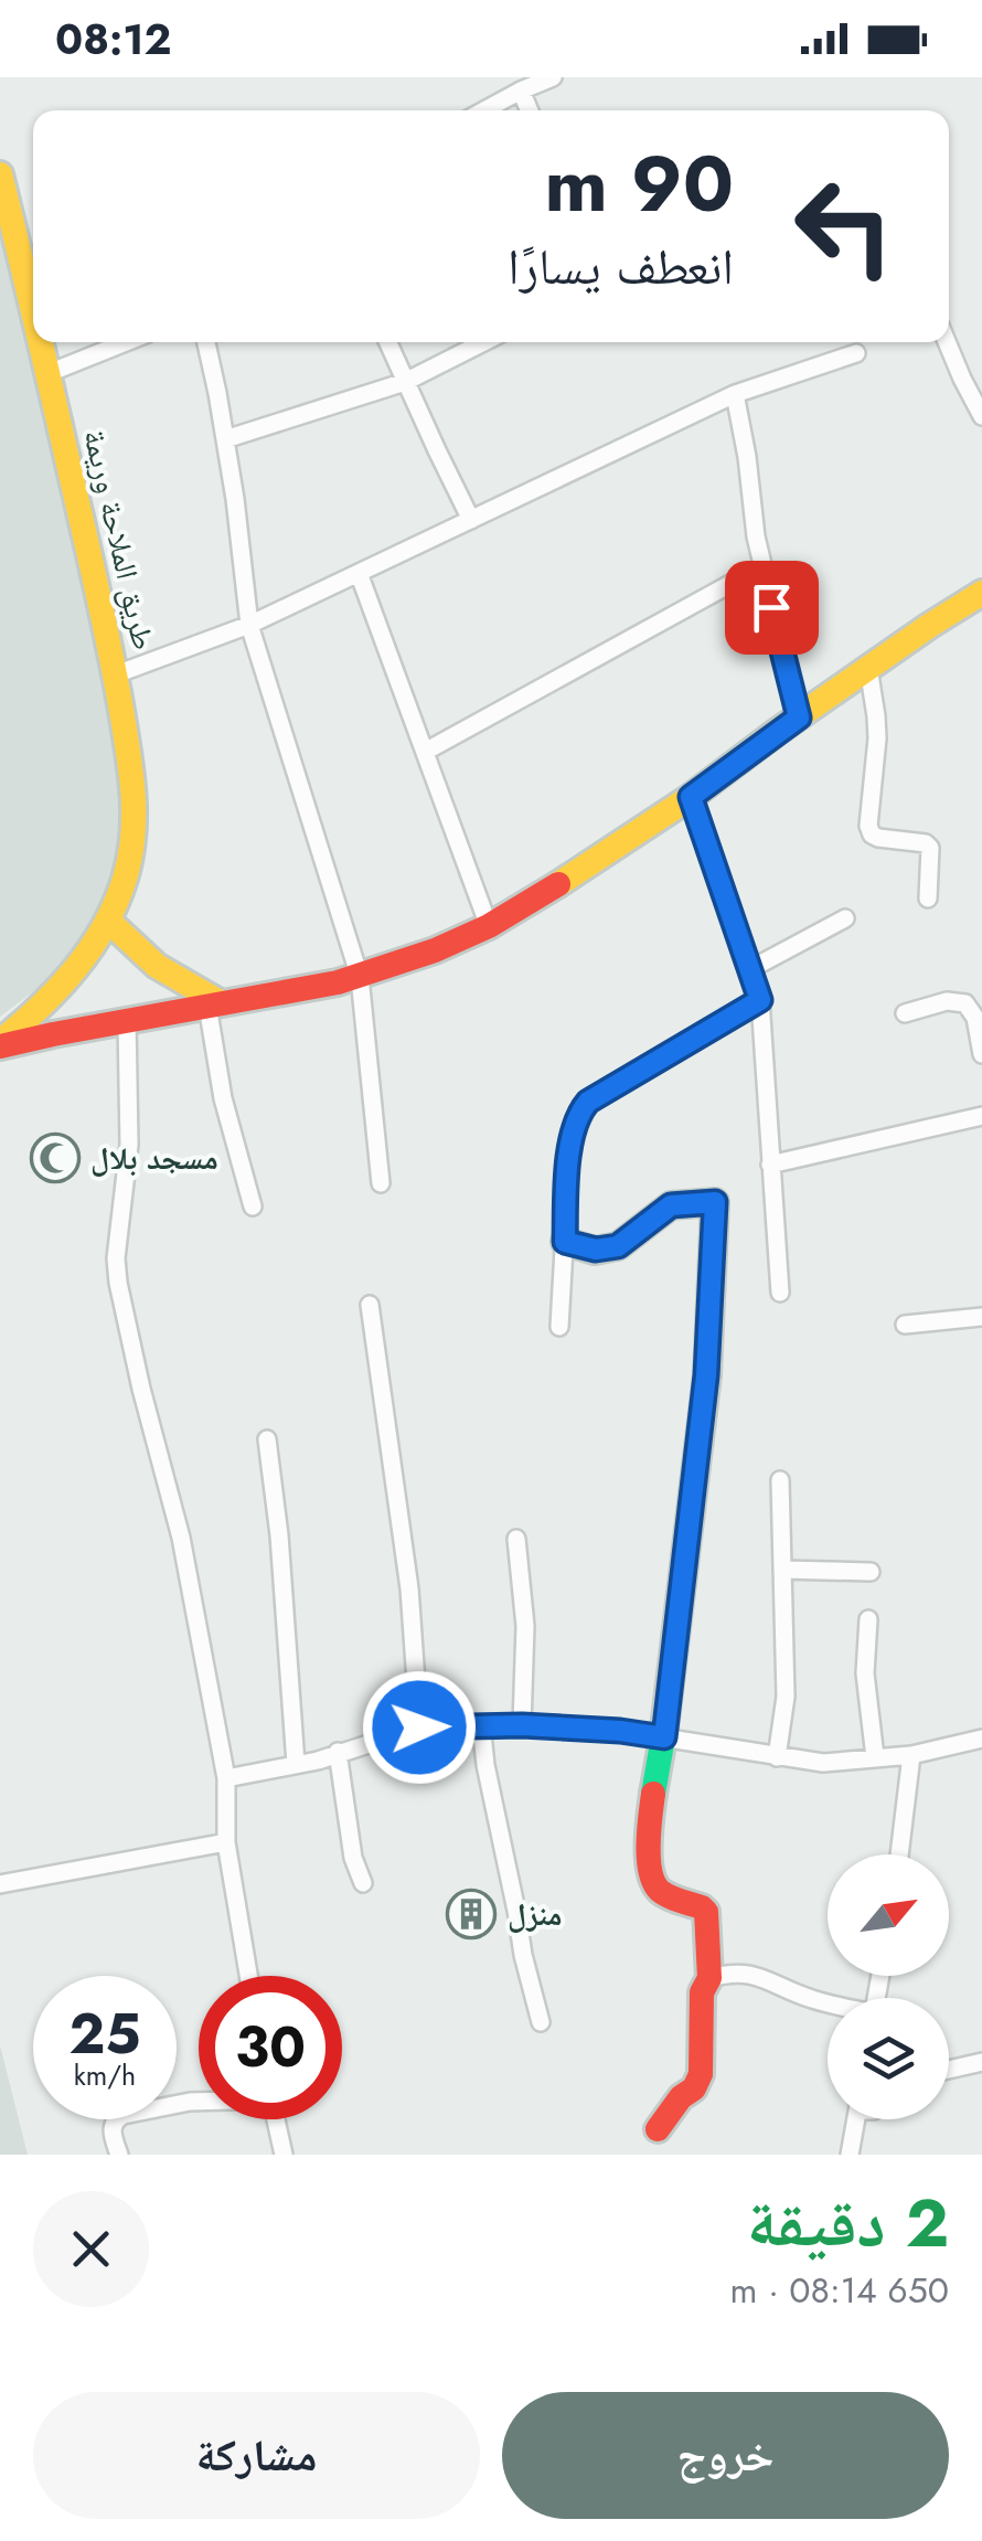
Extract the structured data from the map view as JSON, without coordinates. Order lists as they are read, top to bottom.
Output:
{
  "streets": {
    "street": ["طريق الملاحة وريمة"]
  },
  "places": {
    "mosque": ["مسجد بلال"],
    "building": ["منزل"]
  },
  "north": "top right",
  "page": {
    "status": "08:12",
    "turn": ["90 m", "انعطف يسارًا"],
    "speed": "25 km/h",
    "limit": "30",
    "heading": ["2 دقيقة", "650 m · 08:14"],
    "buttons": ["خروج", "مشاركة"]
  }
}
